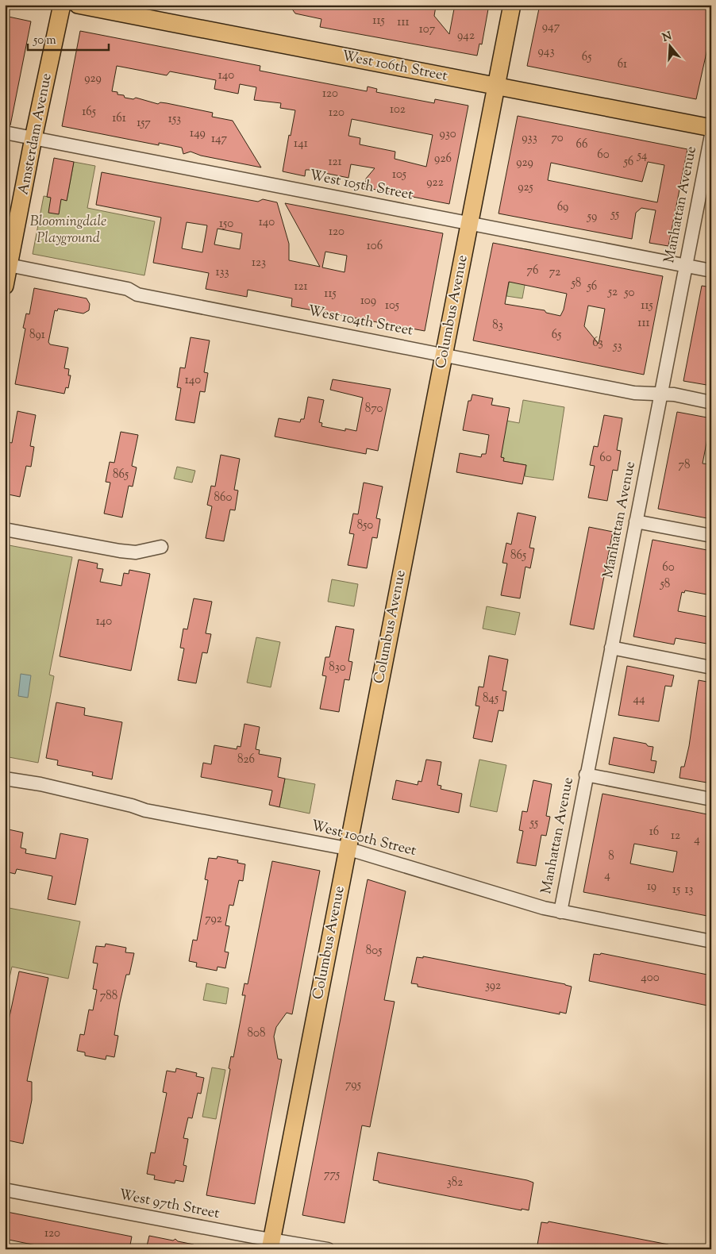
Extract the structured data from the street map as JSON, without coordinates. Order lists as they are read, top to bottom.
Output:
{
  "streets": {
    "main road": ["West 106th Street", "Amsterdam Avenue", "Columbus Avenue"],
    "street": [
      "West 105th Street",
      "Manhattan Avenue",
      "West 104th Street",
      "West 100th Street",
      "West 97th Street"
    ]
  },
  "crossings": [
    ["West 106th Street", "Columbus Avenue"],
    ["Amsterdam Avenue", "West 105th Street"],
    ["Amsterdam Avenue", "West 104th Street"],
    ["West 105th Street", "Manhattan Avenue"],
    ["West 105th Street", "Columbus Avenue"],
    ["Manhattan Avenue", "West 104th Street"],
    ["Manhattan Avenue", "West 100th Street"],
    ["Columbus Avenue", "West 104th Street"],
    ["Columbus Avenue", "West 100th Street"],
    ["Columbus Avenue", "West 97th Street"]
  ],
  "parks": ["Bloomingdale Playground"],
  "house_numbers": [
    "115",
    "111",
    "947",
    "107",
    "942",
    "943",
    "65",
    "61",
    "140",
    "929",
    "120",
    "102",
    "165",
    "120",
    "161",
    "153",
    "157",
    "149",
    "930",
    "933",
    "70",
    "147",
    "141",
    "66",
    "60",
    "54",
    "926",
    "121",
    "56",
    "929",
    "105",
    "922",
    "925",
    "69",
    "55",
    "59",
    "140",
    "150",
    "120",
    "106",
    "123",
    "76",
    "133",
    "72",
    "58",
    "121",
    "56",
    "52",
    "50",
    "115",
    "109",
    "105",
    "115",
    "111",
    "83",
    "891",
    "65",
    "63",
    "53",
    "140",
    "870",
    "60",
    "78",
    "865",
    "860",
    "850",
    "865",
    "60",
    "58",
    "140",
    "830",
    "845",
    "44",
    "826",
    "55",
    "16",
    "12",
    "4",
    "8",
    "4",
    "19",
    "15",
    "13",
    "792",
    "805",
    "400",
    "392",
    "788",
    "808",
    "795",
    "775",
    "382",
    "120"
  ],
  "scale_bar": "50 m",
  "north": "top"
}
